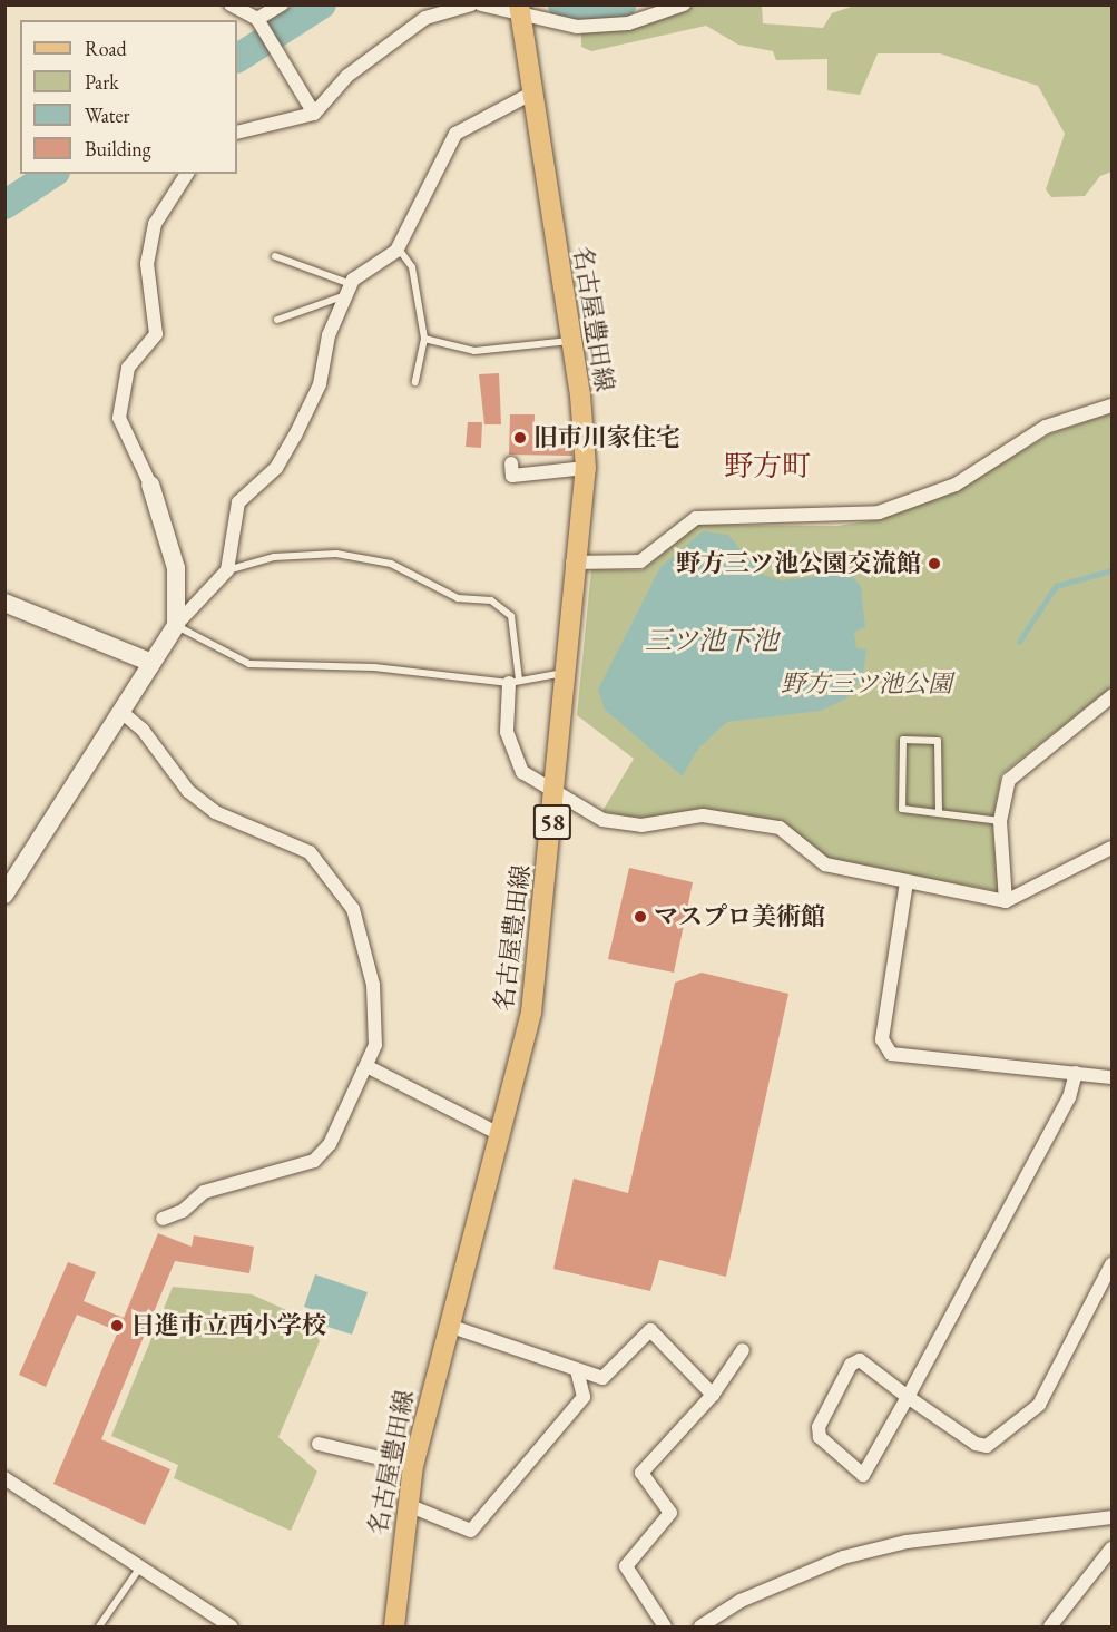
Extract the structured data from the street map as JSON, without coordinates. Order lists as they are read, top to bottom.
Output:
{
  "streets": {
    "main road": ["名古屋豊田線", "58"]
  },
  "districts": ["野方町"],
  "water": ["三ツ池下池"],
  "parks": ["野方三ツ池公園"],
  "places": [
    "旧市川家住宅",
    "野方三ツ池公園交流館",
    "マスプロ美術館",
    "日進市立西小学校"
  ],
  "legend": [
    "Road",
    "Park",
    "Water",
    "Building"
  ]
}
